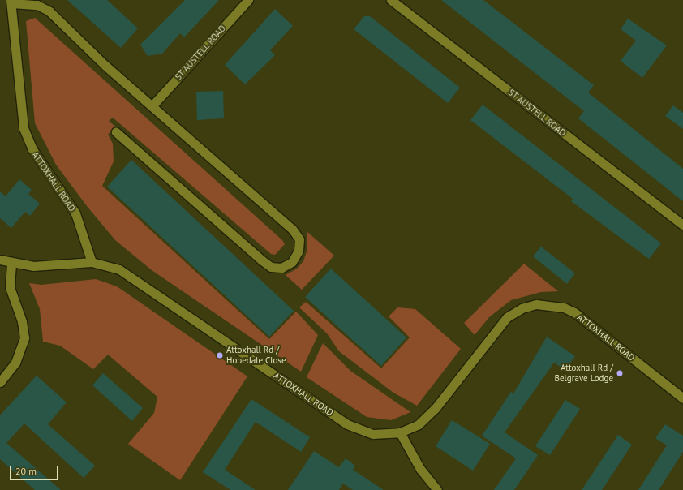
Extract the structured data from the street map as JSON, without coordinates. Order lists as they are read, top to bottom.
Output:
{
  "streets": {
    "street": ["ST AUSTELL ROAD", "ATTOXHALL ROAD"]
  },
  "crossings": [
    ["ST AUSTELL ROAD", "ATTOXHALL ROAD"]
  ],
  "places": ["Attoxhall Rd / Hopedale Close", "Attoxhall Rd / Belgrave Lodge"],
  "scale_bar": "20 m"
}
